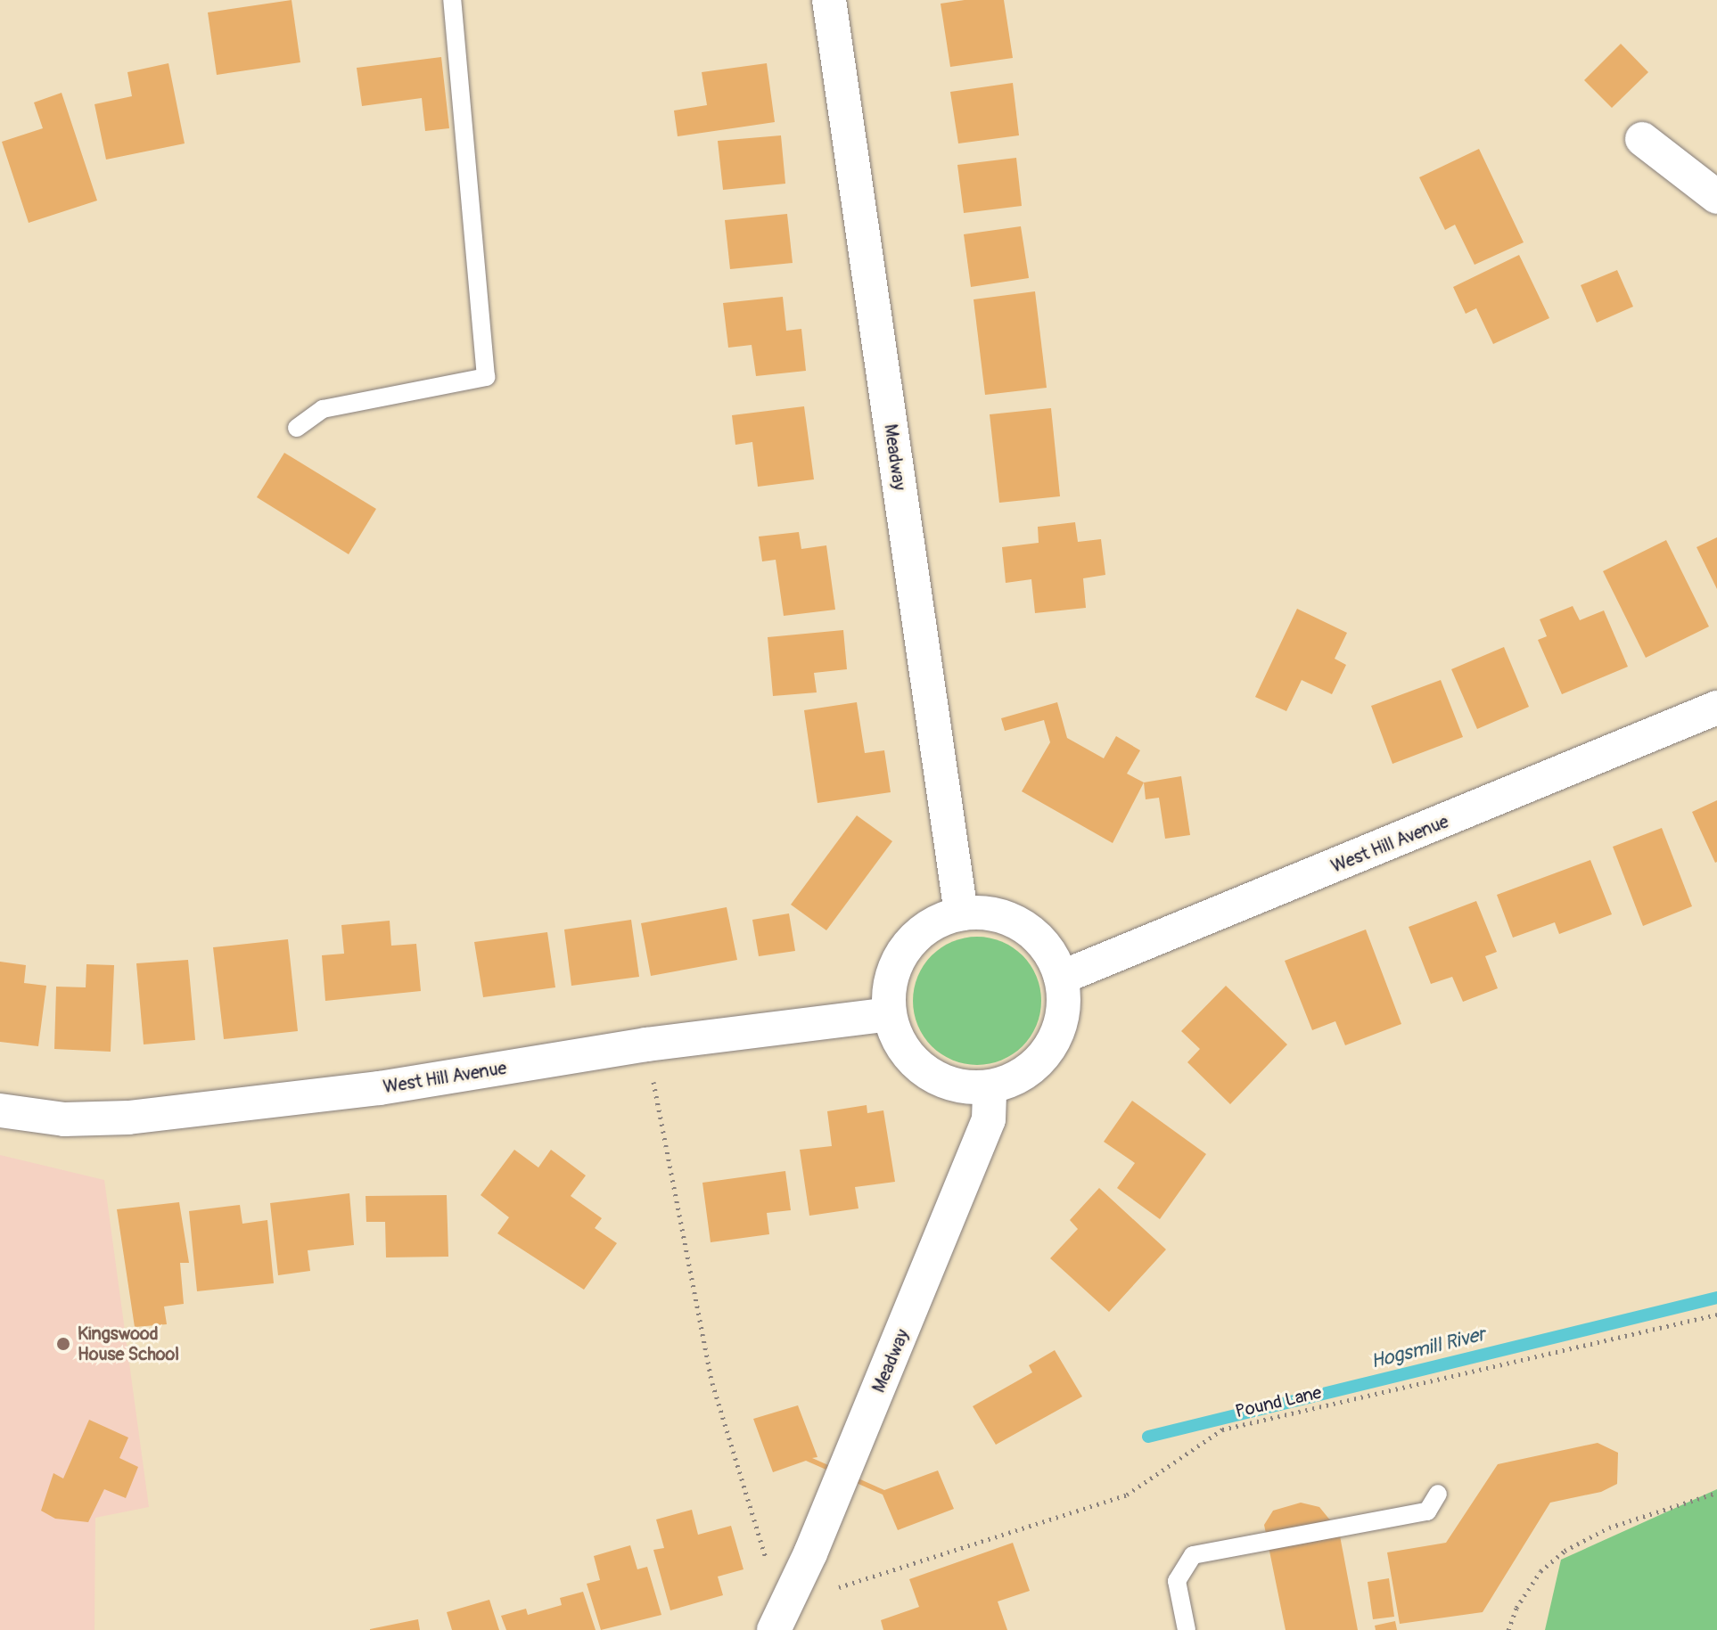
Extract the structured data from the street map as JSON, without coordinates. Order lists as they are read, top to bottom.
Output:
{
  "streets": {
    "street": ["Meadway", "West Hill Avenue"],
    "path": ["Pound Lane"]
  },
  "crossings": [
    ["Meadway", "West Hill Avenue"],
    ["Meadway", "Pound Lane"]
  ],
  "water": ["Hogsmill River"],
  "places": ["Kingswood House School"]
}
